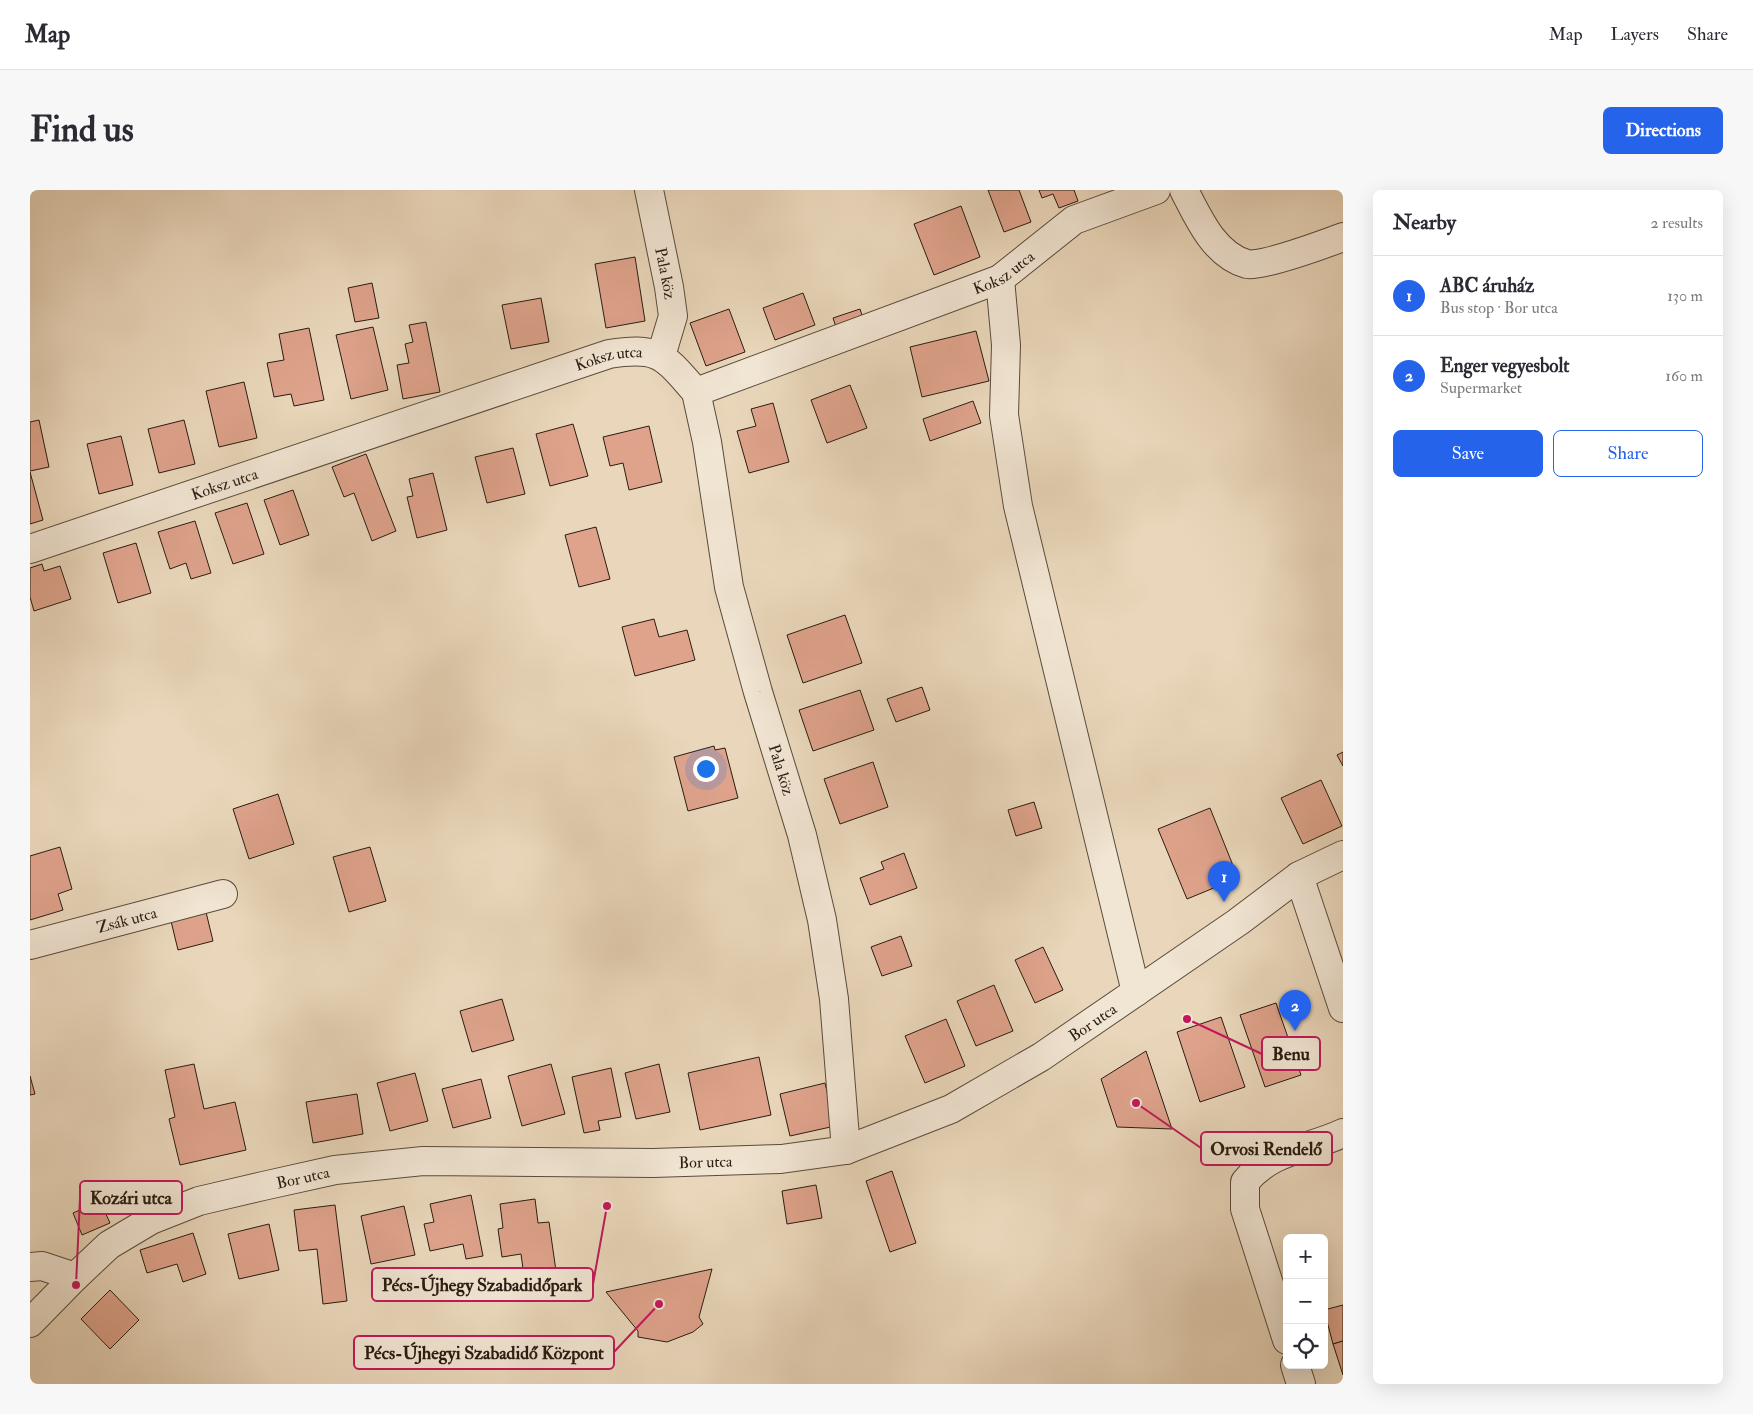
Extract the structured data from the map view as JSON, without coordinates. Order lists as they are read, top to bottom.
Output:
{
  "streets": {
    "street": [
      "Koksz utca",
      "Pala köz",
      "Zsák utca",
      "Bor utca"
    ]
  },
  "crossings": [
    ["Koksz utca", "Pala köz"],
    ["Pala köz", "Bor utca"]
  ],
  "places": [
    "Benu",
    "Orvosi Rendelő",
    "Pécs-Újhegy Szabadidőpark",
    "Kozári utca",
    "Pécs-Újhegyi Szabadidő Központ"
  ],
  "page": {
    "header": "Map",
    "nav": ["Map", "Layers", "Share"],
    "buttons": [
      "Directions",
      ["Save", "Share"]
    ],
    "title": "Find us",
    "heading": ["Nearby", "2 results"],
    "list": [
      {
        "mark": "1",
        "name": "ABC áruház",
        "note": "Bus stop · Bor utca",
        "value": "130 m"
      },
      {
        "mark": "2",
        "name": "Enger vegyesbolt",
        "note": "Supermarket",
        "value": "160 m"
      }
    ],
    "pins": ["1", "2"],
    "map_buttons": ["+", "−"]
  }
}
